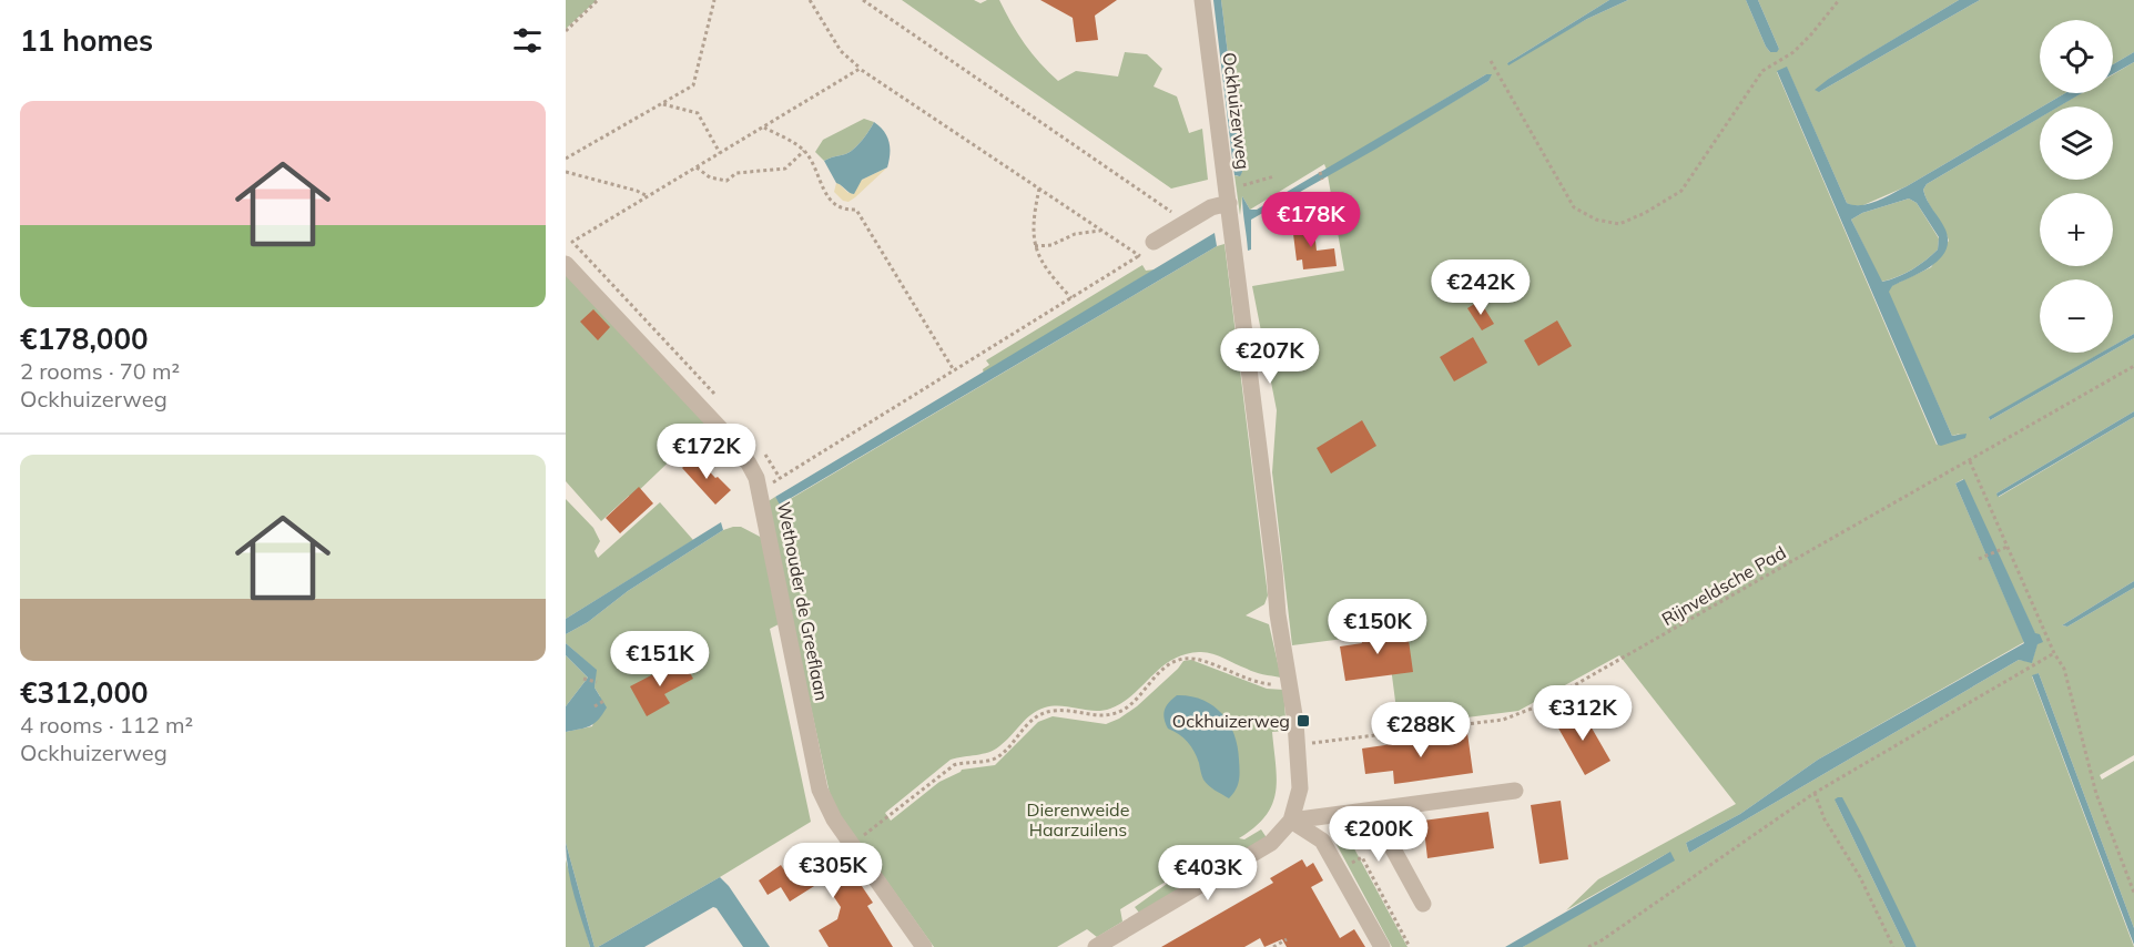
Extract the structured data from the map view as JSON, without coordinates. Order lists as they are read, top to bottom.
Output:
{
  "streets": {
    "street": ["Ockhuizerweg", "Wethouder de Greeflaan"],
    "path": ["Rijnveldsche Pad"]
  },
  "crossings": [
    ["Ockhuizerweg", "Rijnveldsche Pad"]
  ],
  "parks": ["Dierenweide Haarzuilens"],
  "places": {
    "transit": ["Ockhuizerweg"]
  },
  "page": {
    "heading": "11 homes",
    "map_buttons": ["+", "−"],
    "list": [
      {
        "name": "€178,000",
        "note": "2 rooms · 70 m² · Ockhuizerweg"
      },
      {
        "name": "€312,000",
        "note": "4 rooms · 112 m² · Ockhuizerweg"
      }
    ],
    "price": [
      "€178K",
      "€242K",
      "€207K",
      "€172K",
      "€150K",
      "€151K",
      "€312K",
      "€288K",
      "€200K",
      "€305K",
      "€403K"
    ]
  }
}
